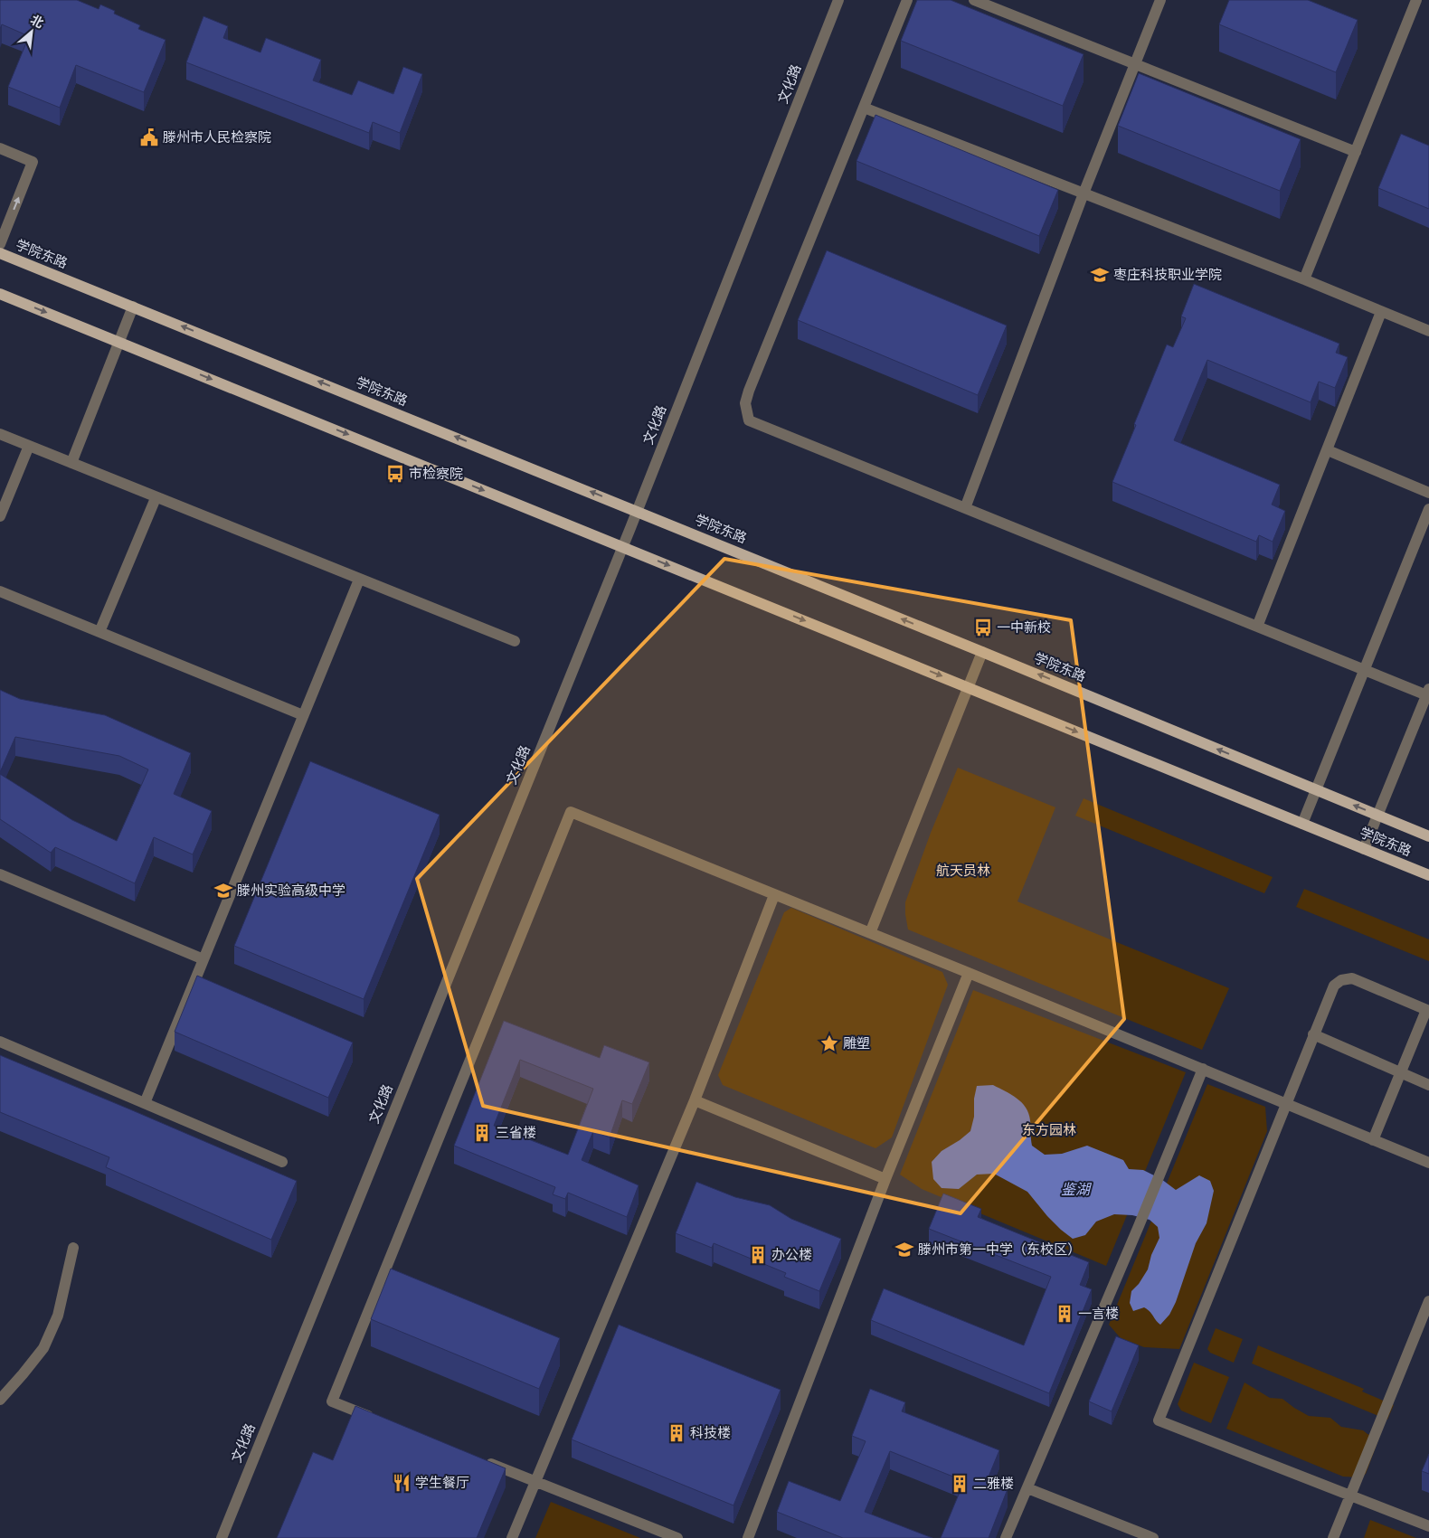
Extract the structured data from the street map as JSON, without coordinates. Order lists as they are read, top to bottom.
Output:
{
  "streets": {
    "main road": ["学院东路"],
    "street": ["文化路"]
  },
  "crossings": [
    ["文化路", "学院东路"]
  ],
  "water": ["鉴湖"],
  "parks": ["航天员林", "东方园林"],
  "places": {
    "public building": ["滕州市人民检察院"],
    "school or university": ["枣庄科技职业学院", "滕州实验高级中学", "滕州市第一中学（东校区）"],
    "bus stop": ["市检察院", "一中新校"],
    "place": ["雕塑"],
    "building": [
      "三省楼",
      "办公楼",
      "一言楼",
      "科技楼",
      "二雅楼"
    ],
    "restaurant": ["学生餐厅"]
  },
  "north": "top right"
}
